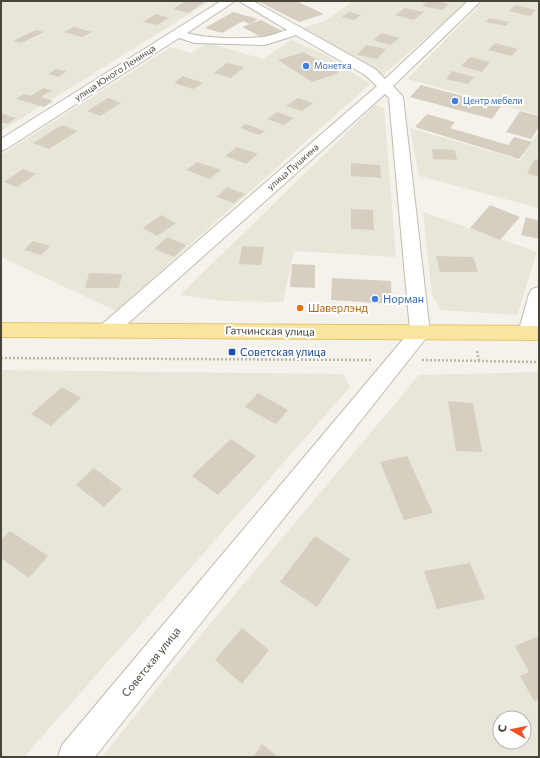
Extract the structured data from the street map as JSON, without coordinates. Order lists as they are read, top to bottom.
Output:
{
  "streets": {
    "main road": ["Гатчинская улица"],
    "street": ["улица Юного Ленинца", "улица Пушкина", "Советская улица"]
  },
  "crossings": [
    ["улица Пушкина", "Гатчинская улица"],
    ["Гатчинская улица", "Советская улица"]
  ],
  "places": {
    "other": [
      "Монетка",
      "Центр мебели",
      "Норман",
      "Шаверлэнд"
    ],
    "transit": ["Советская улица"]
  },
  "north": "left"
}
